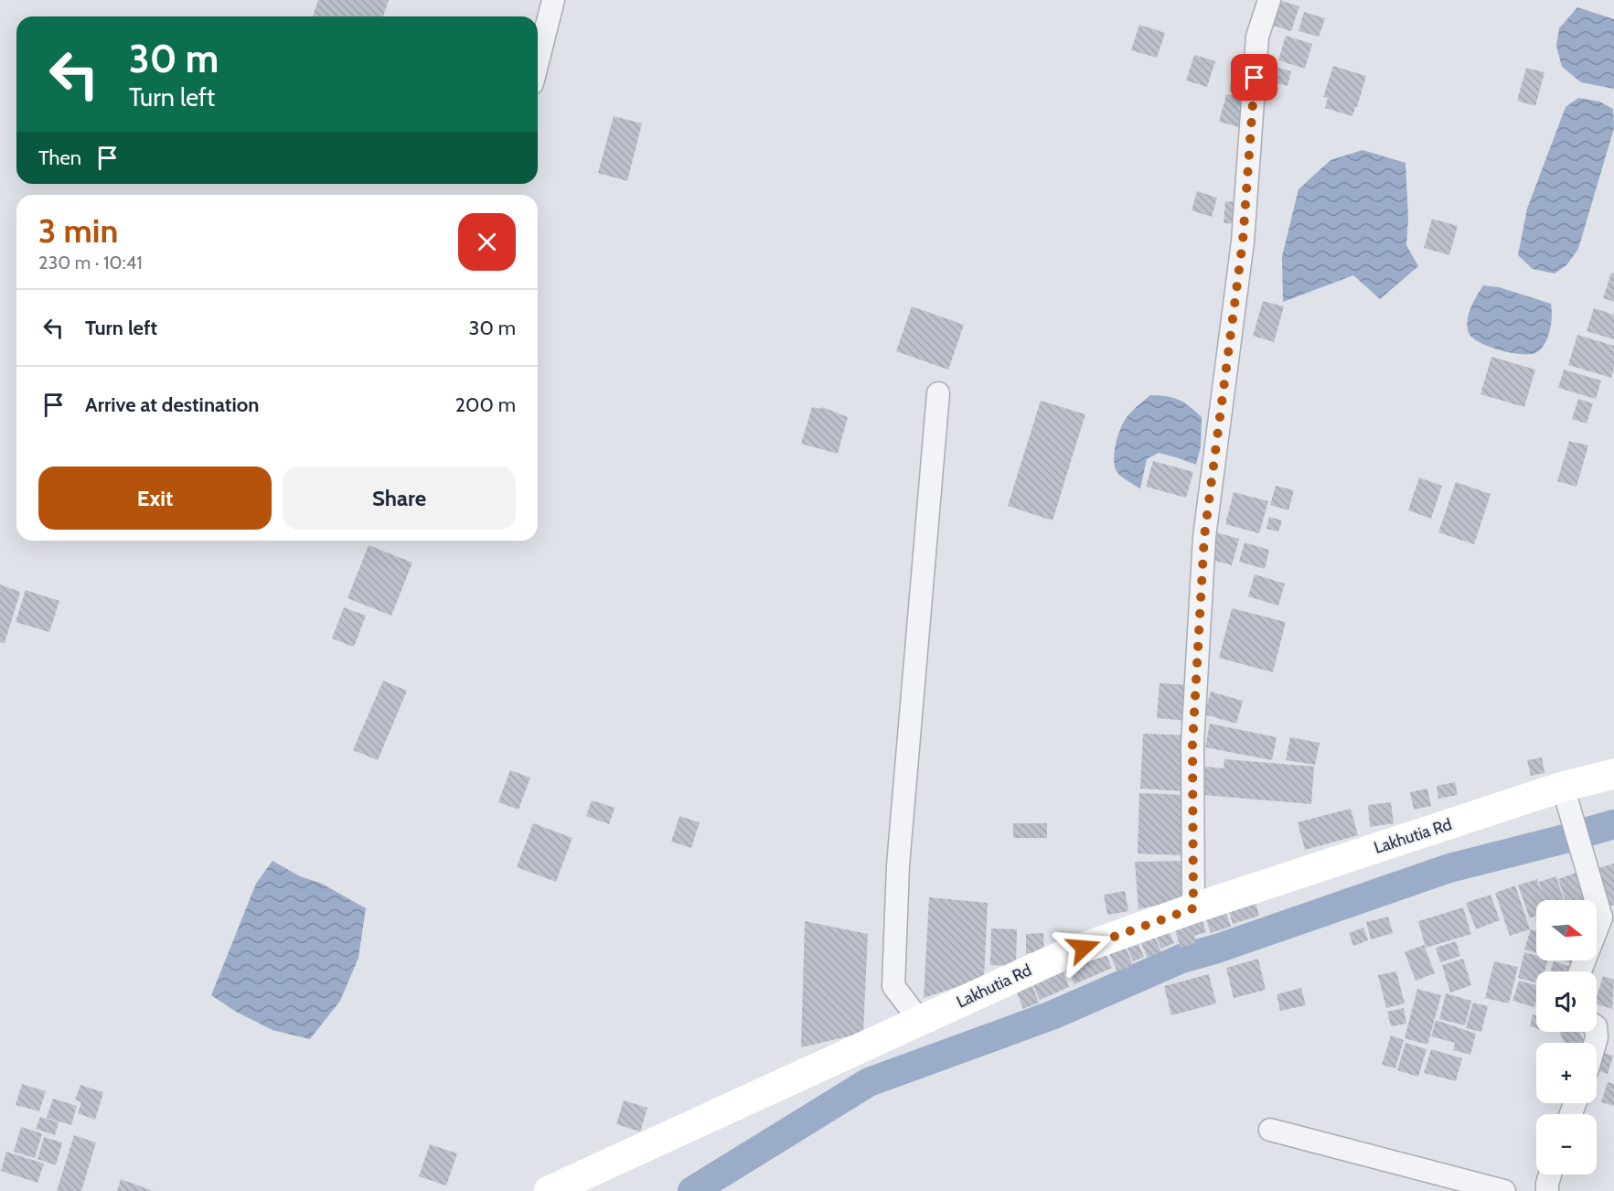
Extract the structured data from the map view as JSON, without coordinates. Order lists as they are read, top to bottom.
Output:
{
  "streets": {
    "street": ["Lakhutia Rd"]
  },
  "north": "right",
  "page": {
    "turn": ["30 m", "Turn left"],
    "then": "Then",
    "heading": ["3 min", "230 m · 10:41"],
    "list": [
      {
        "name": "Turn left",
        "value": "30 m"
      },
      {
        "name": "Arrive at destination",
        "value": "200 m"
      }
    ],
    "buttons": ["Exit", "Share"],
    "map_buttons": ["+", "−"]
  }
}
